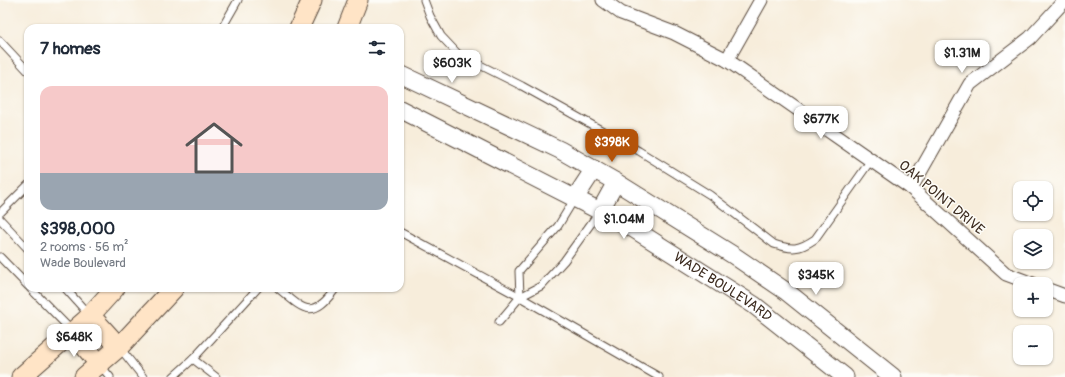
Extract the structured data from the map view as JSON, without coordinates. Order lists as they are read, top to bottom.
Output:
{
  "streets": {
    "street": ["OAK POINT DRIVE", "WADE BOULEVARD"]
  },
  "page": {
    "heading": "7 homes",
    "price": [
      "$1.31M",
      "$603K",
      "$677K",
      "$398K",
      "$1.04M",
      "$345K",
      "$648K"
    ],
    "list": [
      {
        "name": "$398,000",
        "note": "2 rooms · 56 m² · Wade Boulevard"
      }
    ],
    "map_buttons": ["+", "−"]
  }
}
